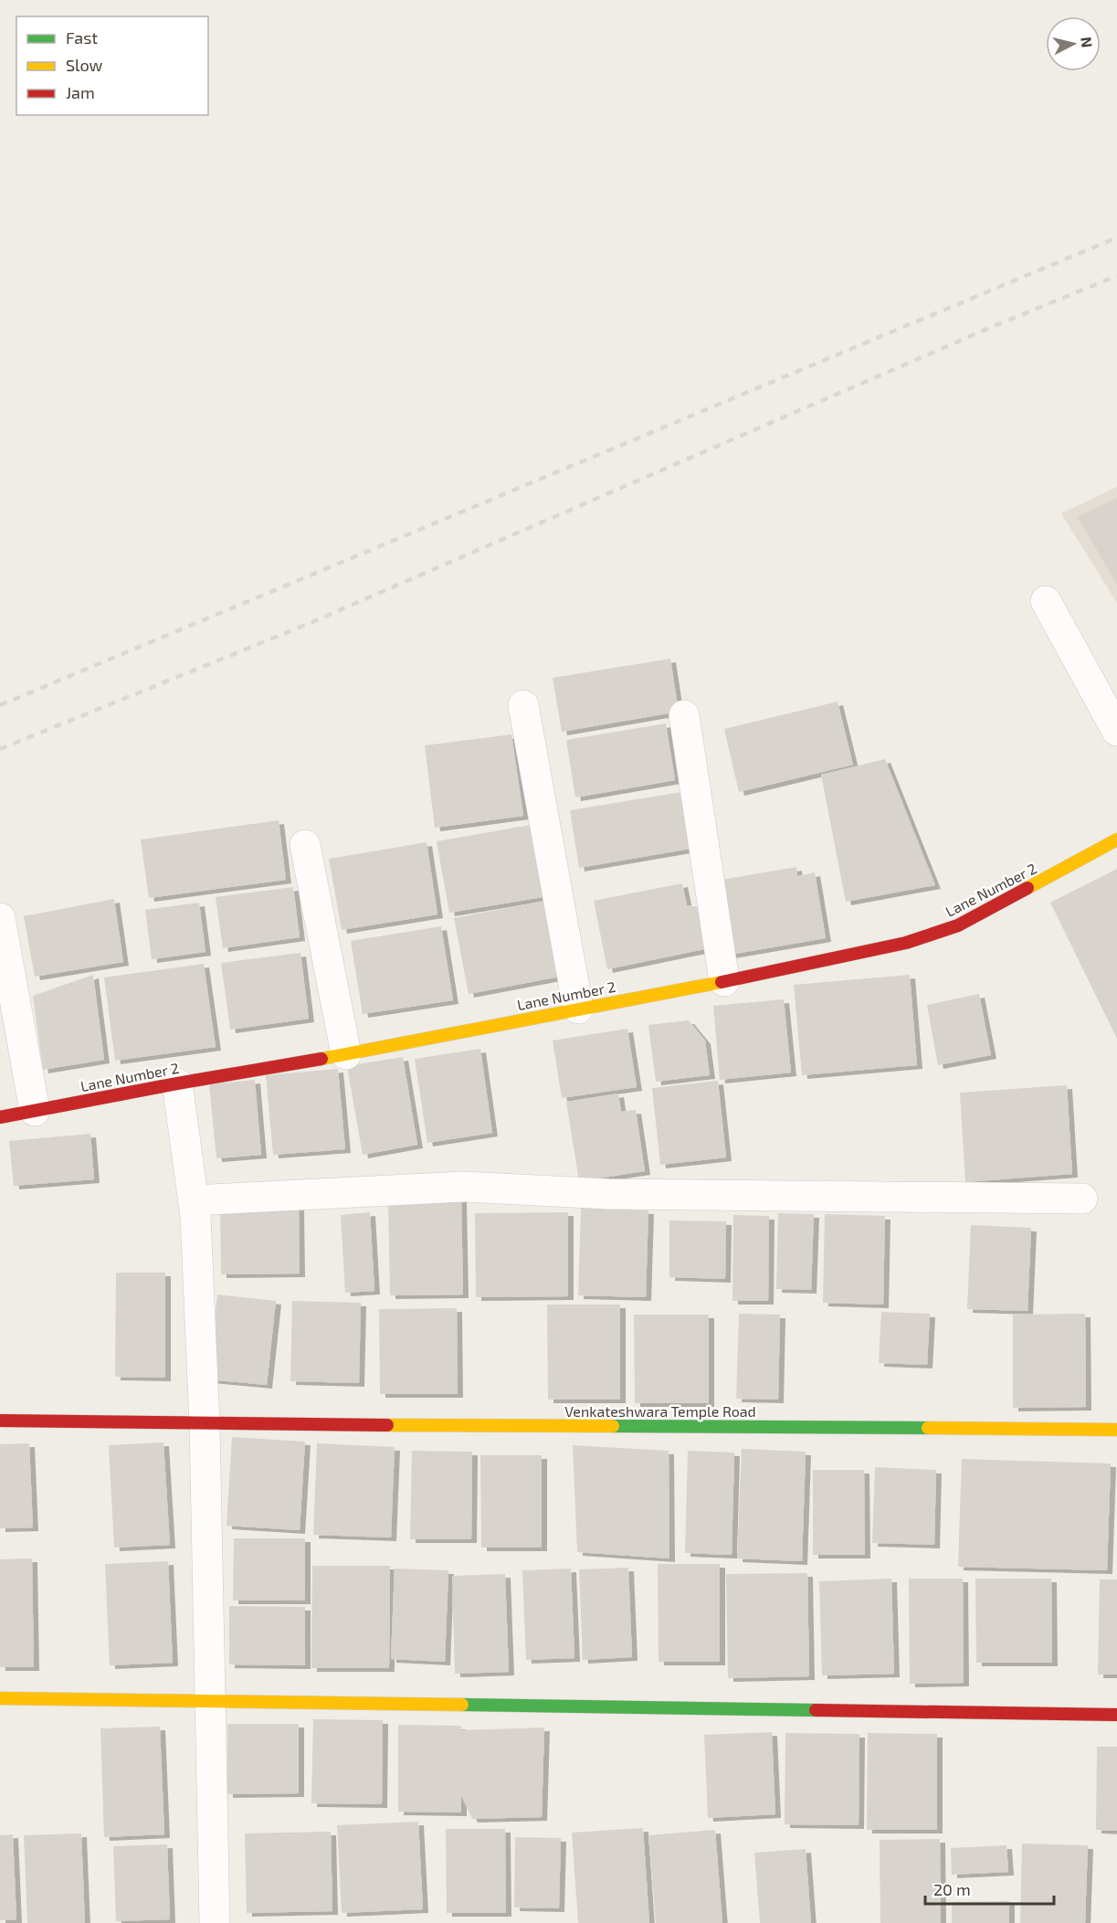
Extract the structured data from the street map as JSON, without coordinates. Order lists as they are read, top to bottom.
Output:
{
  "streets": {
    "street": ["Lane Number 2", "Venkateshwara Temple Road"]
  },
  "legend": ["Fast", "Slow", "Jam"],
  "scale_bar": "20 m",
  "north": "right"
}
